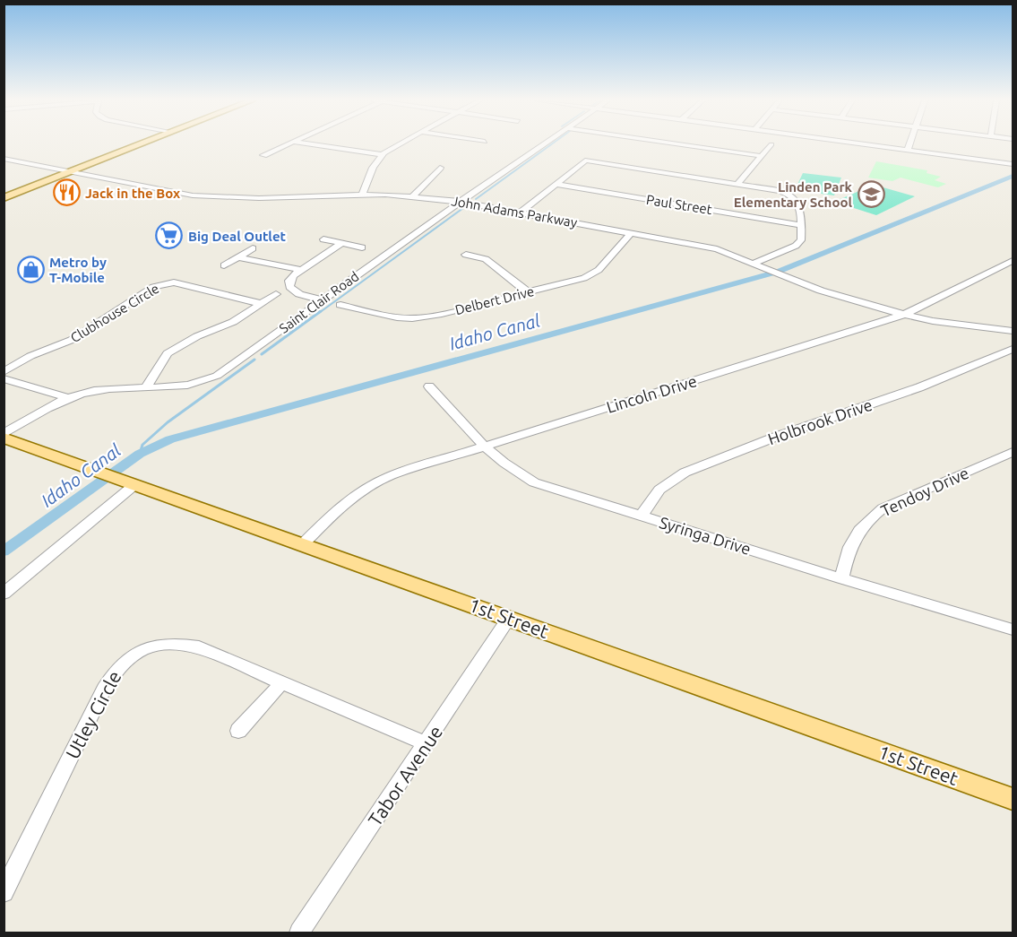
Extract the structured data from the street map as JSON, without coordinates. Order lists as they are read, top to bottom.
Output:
{
  "streets": {
    "main road": ["1st Street"],
    "street": [
      "Paul Street",
      "John Adams Parkway",
      "Delbert Drive",
      "Saint Clair Road",
      "Clubhouse Circle",
      "Lincoln Drive",
      "Holbrook Drive",
      "Tendoy Drive",
      "Syringa Drive",
      "Utley Circle",
      "Tabor Avenue"
    ]
  },
  "crossings": [
    ["John Adams Parkway", "Delbert Drive"],
    ["John Adams Parkway", "Saint Clair Road"],
    ["John Adams Parkway", "Lincoln Drive"],
    ["Saint Clair Road", "1st Street"],
    ["Lincoln Drive", "Syringa Drive"],
    ["Lincoln Drive", "1st Street"],
    ["Holbrook Drive", "Syringa Drive"],
    ["Tendoy Drive", "Syringa Drive"],
    ["1st Street", "Tabor Avenue"],
    ["Utley Circle", "Tabor Avenue"]
  ],
  "water": ["Idaho Canal"],
  "places": {
    "restaurant": ["Jack in the Box"],
    "school or university": ["Linden Park Elementary School"],
    "supermarket": ["Big Deal Outlet"],
    "shop": ["Metro by T-Mobile"]
  }
}
